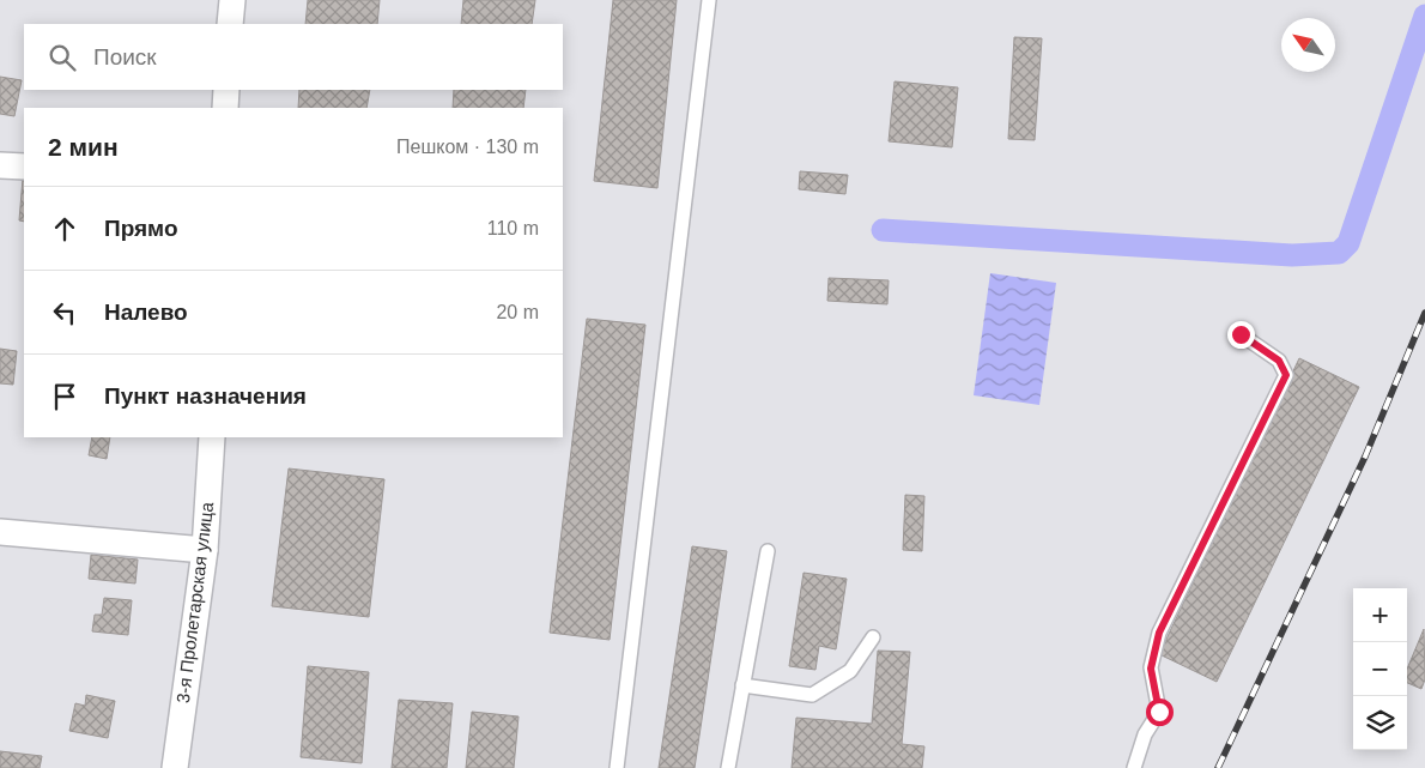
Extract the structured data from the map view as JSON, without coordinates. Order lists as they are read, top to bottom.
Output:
{
  "streets": {
    "street": ["3-я Пролетарская улица"]
  },
  "north": "top left",
  "page": {
    "search": "Поиск",
    "heading": ["2 мин", "Пешком · 130 m"],
    "list": [
      ["Прямо", "110 m"],
      ["Налево", "20 m"],
      "Пункт назначения"
    ],
    "map_buttons": ["+", "−"]
  }
}
